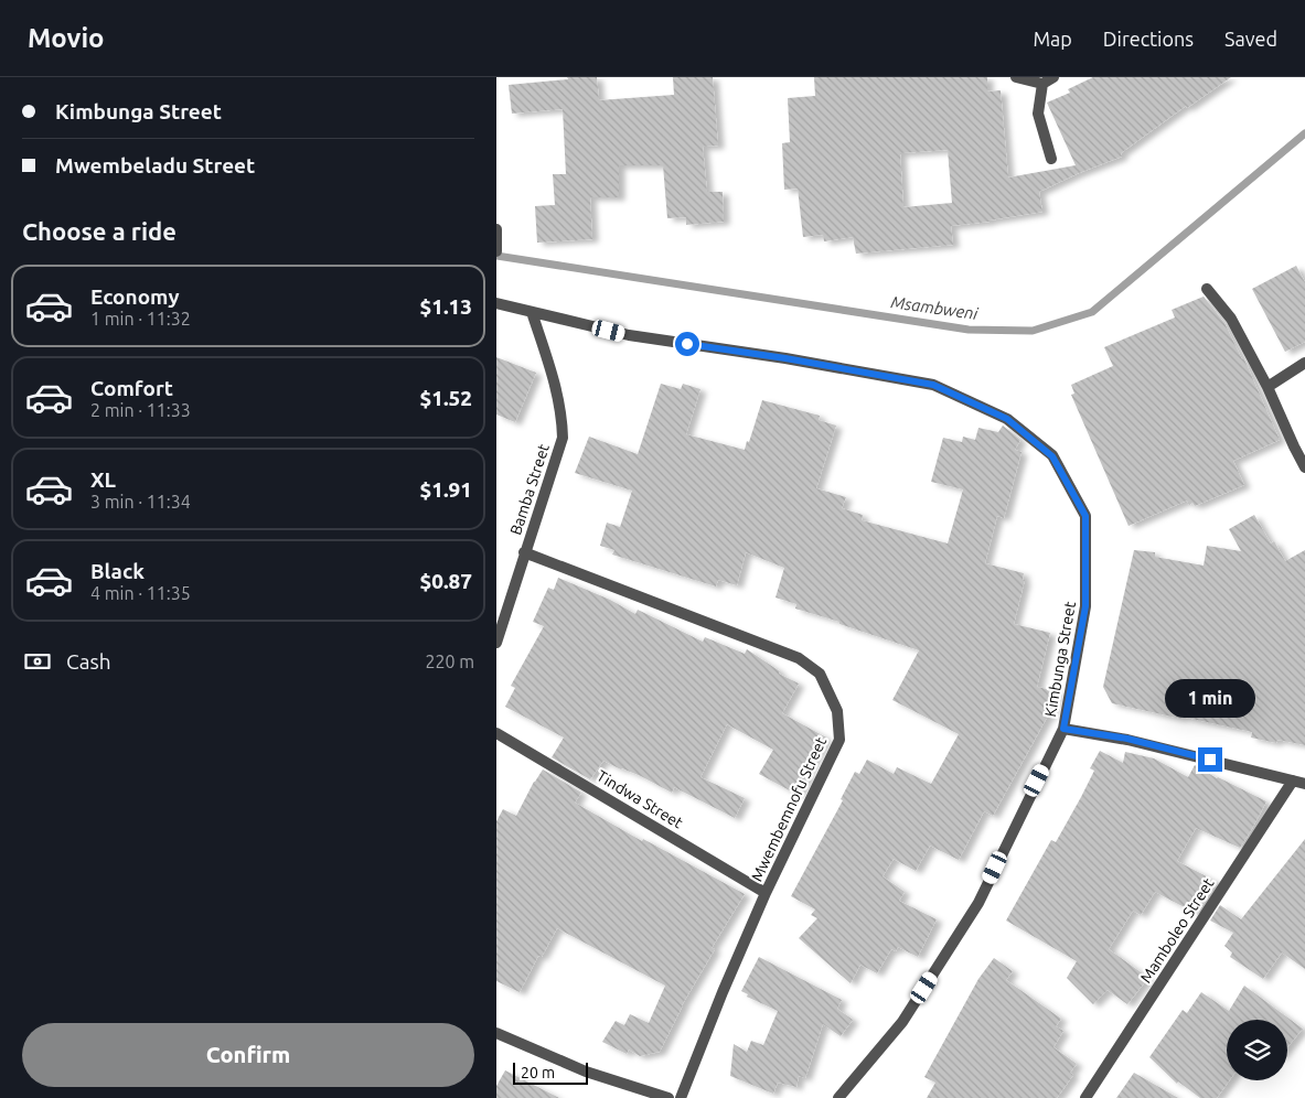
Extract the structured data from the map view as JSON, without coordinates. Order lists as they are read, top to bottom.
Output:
{
  "streets": {
    "street": [
      "Bamba Street",
      "Kimbunga Street",
      "Tindwa Street",
      "Mwembemnofu Street",
      "Mamboleo Street"
    ]
  },
  "crossings": [
    ["Bamba Street", "Kimbunga Street"],
    ["Bamba Street", "Mwembemnofu Street"],
    ["Tindwa Street", "Mwembemnofu Street"]
  ],
  "water": ["Msambweni"],
  "scale_bar": "20 m",
  "page": {
    "header": "Movio",
    "nav": ["Map", "Directions", "Saved"],
    "banner": ["Kimbunga Street", "Mwembeladu Street"],
    "heading": "Choose a ride",
    "list": [
      {
        "name": "Economy",
        "note": "1 min · 11:32",
        "value": "$1.13"
      },
      {
        "name": "Comfort",
        "note": "2 min · 11:33",
        "value": "$1.52"
      },
      {
        "name": "XL",
        "note": "3 min · 11:34",
        "value": "$1.91"
      },
      {
        "name": "Black",
        "note": "4 min · 11:35",
        "value": "$0.87"
      }
    ],
    "pay": ["Cash", "220 m"],
    "bubble": "1 min",
    "buttons": "Confirm",
    "scale": "20 m"
  }
}
